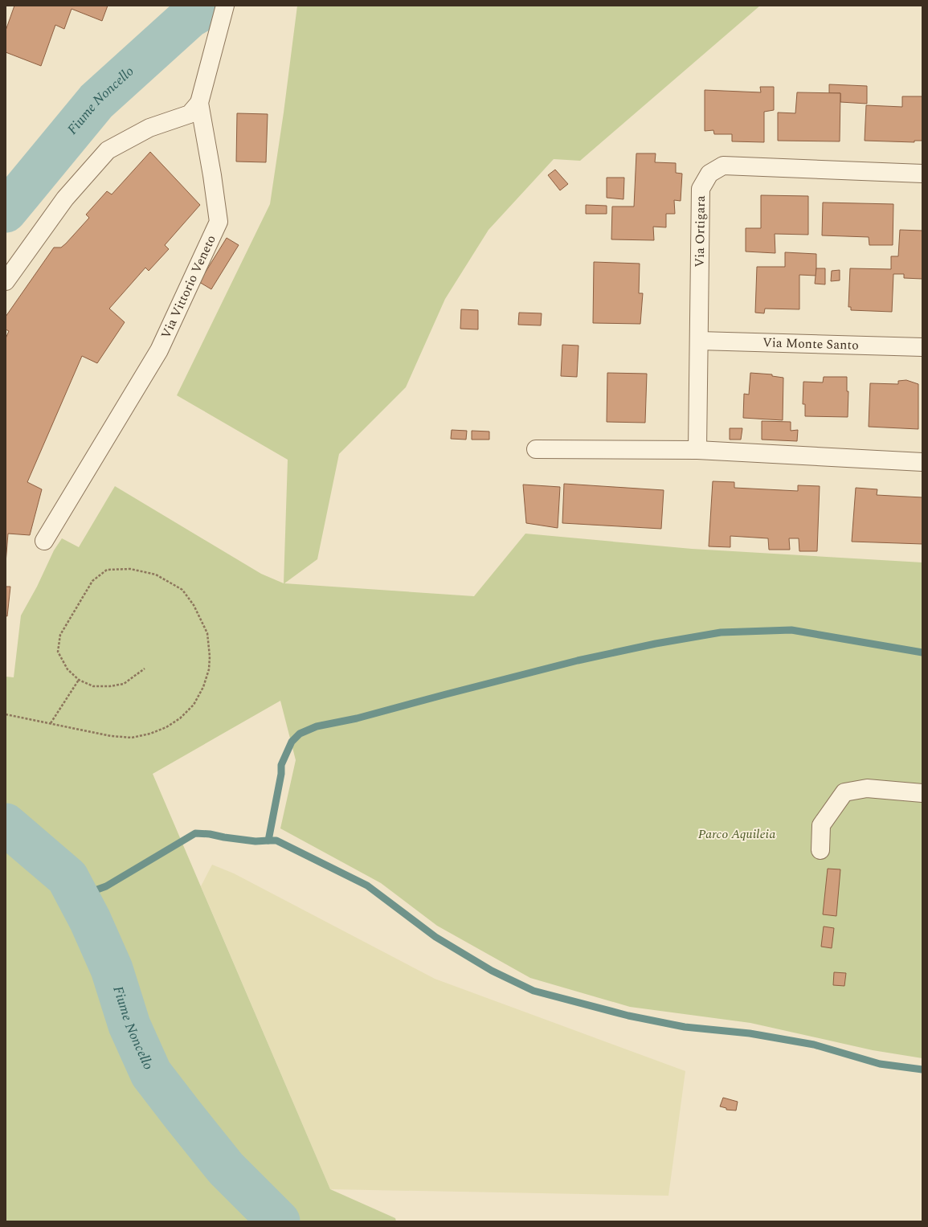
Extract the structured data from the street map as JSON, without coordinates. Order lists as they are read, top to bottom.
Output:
{
  "streets": {
    "street": ["Via Ortigara", "Via Vittorio Veneto", "Via Monte Santo"]
  },
  "crossings": [
    ["Via Ortigara", "Via Monte Santo"]
  ],
  "water": ["Fiume Noncello"],
  "parks": ["Parco Aquileia"]
}
